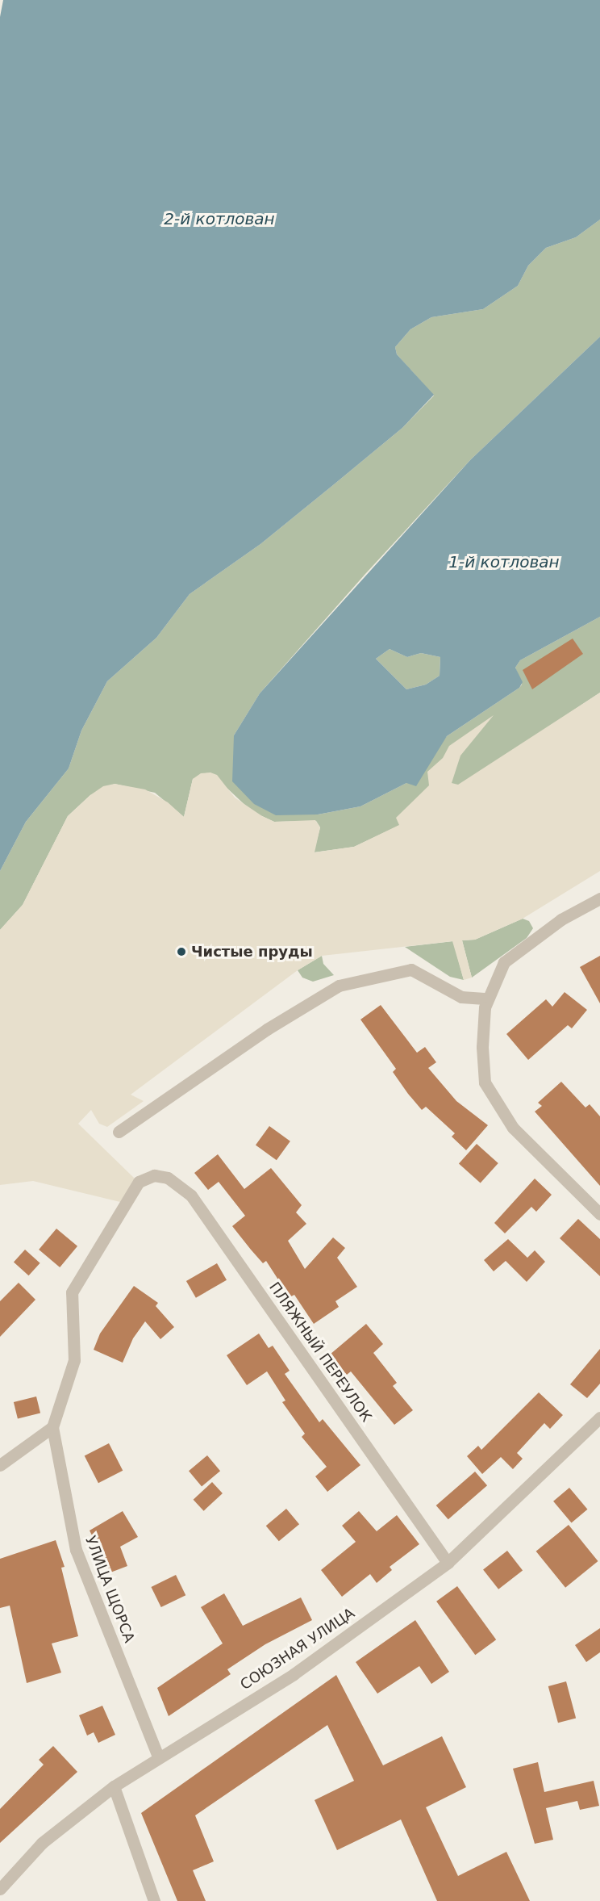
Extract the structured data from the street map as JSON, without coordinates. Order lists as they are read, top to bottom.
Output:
{
  "streets": {
    "street": ["ПЛЯЖНЫЙ ПЕРЕУЛОК", "УЛИЦА ЩОРСА", "СОЮЗНАЯ УЛИЦА"]
  },
  "crossings": [
    ["ПЛЯЖНЫЙ ПЕРЕУЛОК", "УЛИЦА ЩОРСА"],
    ["ПЛЯЖНЫЙ ПЕРЕУЛОК", "СОЮЗНАЯ УЛИЦА"],
    ["УЛИЦА ЩОРСА", "СОЮЗНАЯ УЛИЦА"]
  ],
  "water": ["2-й котлован", "1-й котлован"],
  "places": ["Чистые пруды"]
}
